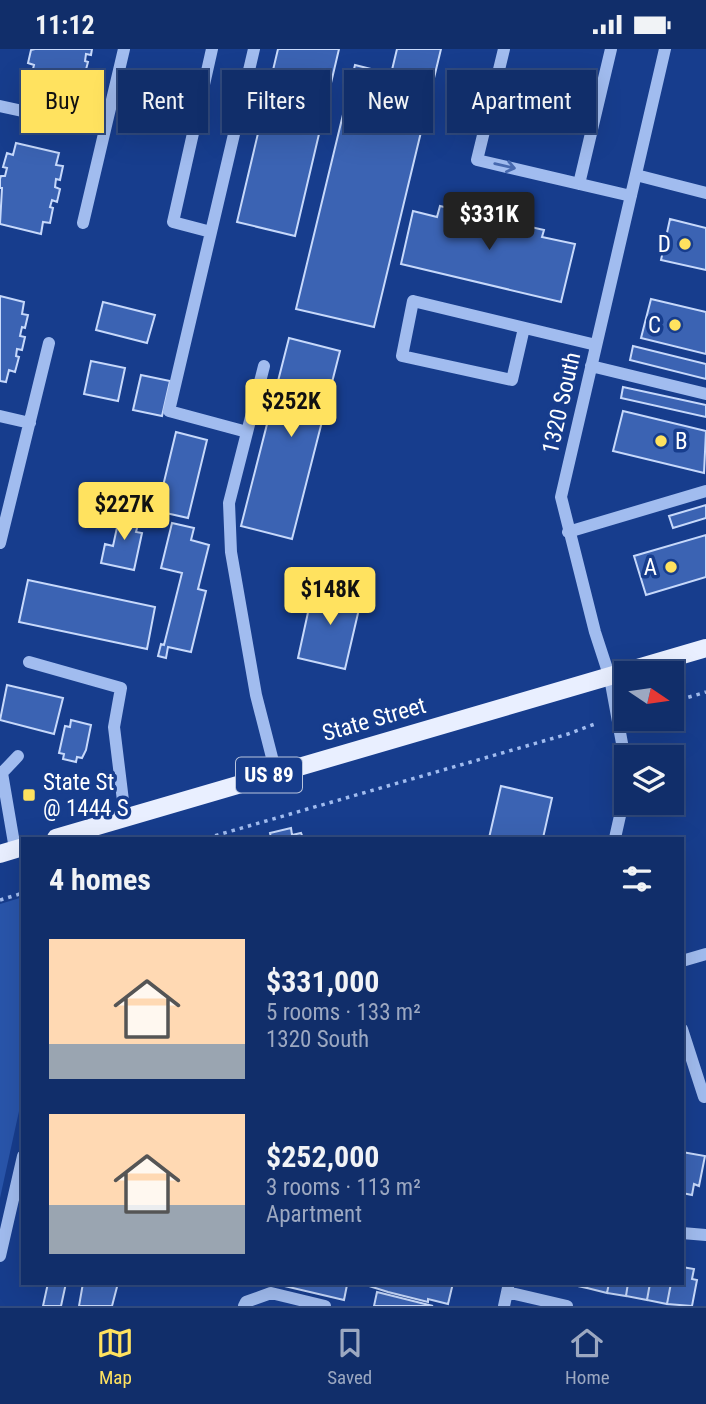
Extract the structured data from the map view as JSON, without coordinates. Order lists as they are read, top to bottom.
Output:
{
  "streets": {
    "main road": ["State Street", "US 89"],
    "street": ["1320 South"]
  },
  "crossings": [
    ["1320 South", "State Street"]
  ],
  "places": {
    "other": [
      "D",
      "C",
      "B",
      "A"
    ],
    "transit": ["State St @ 1444 S"]
  },
  "north": "right",
  "page": {
    "status": "11:12",
    "chip": [
      "Buy",
      "Rent",
      "Filters",
      "New",
      "Apartment"
    ],
    "price": [
      "$331K",
      "$252K",
      "$227K",
      "$148K"
    ],
    "heading": "4 homes",
    "list": [
      {
        "name": "$331,000",
        "note": "5 rooms · 133 m² · 1320 South"
      },
      {
        "name": "$252,000",
        "note": "3 rooms · 113 m² · Apartment"
      }
    ],
    "tabs": ["Map", "Saved", "Home"]
  }
}
